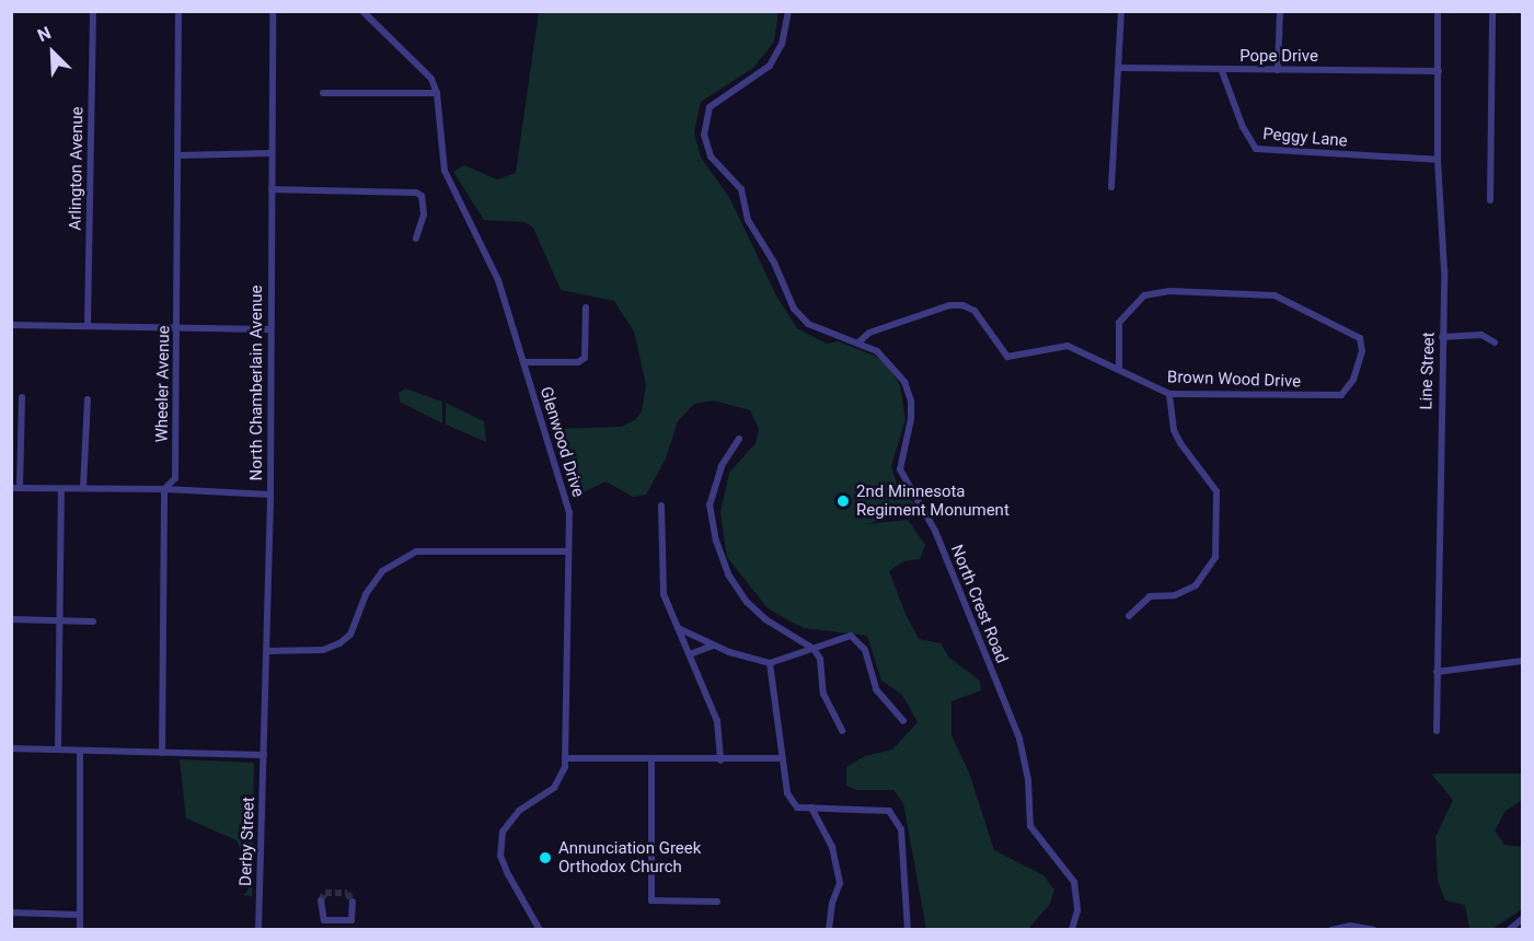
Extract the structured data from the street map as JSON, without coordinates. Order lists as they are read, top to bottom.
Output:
{
  "streets": {
    "street": [
      "Pope Drive",
      "Peggy Lane",
      "Arlington Avenue",
      "Line Street",
      "Brown Wood Drive",
      "North Chamberlain Avenue",
      "Wheeler Avenue",
      "Glenwood Drive",
      "North Crest Road",
      "Derby Street"
    ]
  },
  "crossings": [
    ["Pope Drive", "Peggy Lane"],
    ["Pope Drive", "Line Street"],
    ["Peggy Lane", "Line Street"],
    ["Brown Wood Drive", "North Crest Road"],
    ["North Chamberlain Avenue", "Derby Street"]
  ],
  "places": ["2nd Minnesota Regiment Monument", "Annunciation Greek Orthodox Church"],
  "north": "top left"
}
